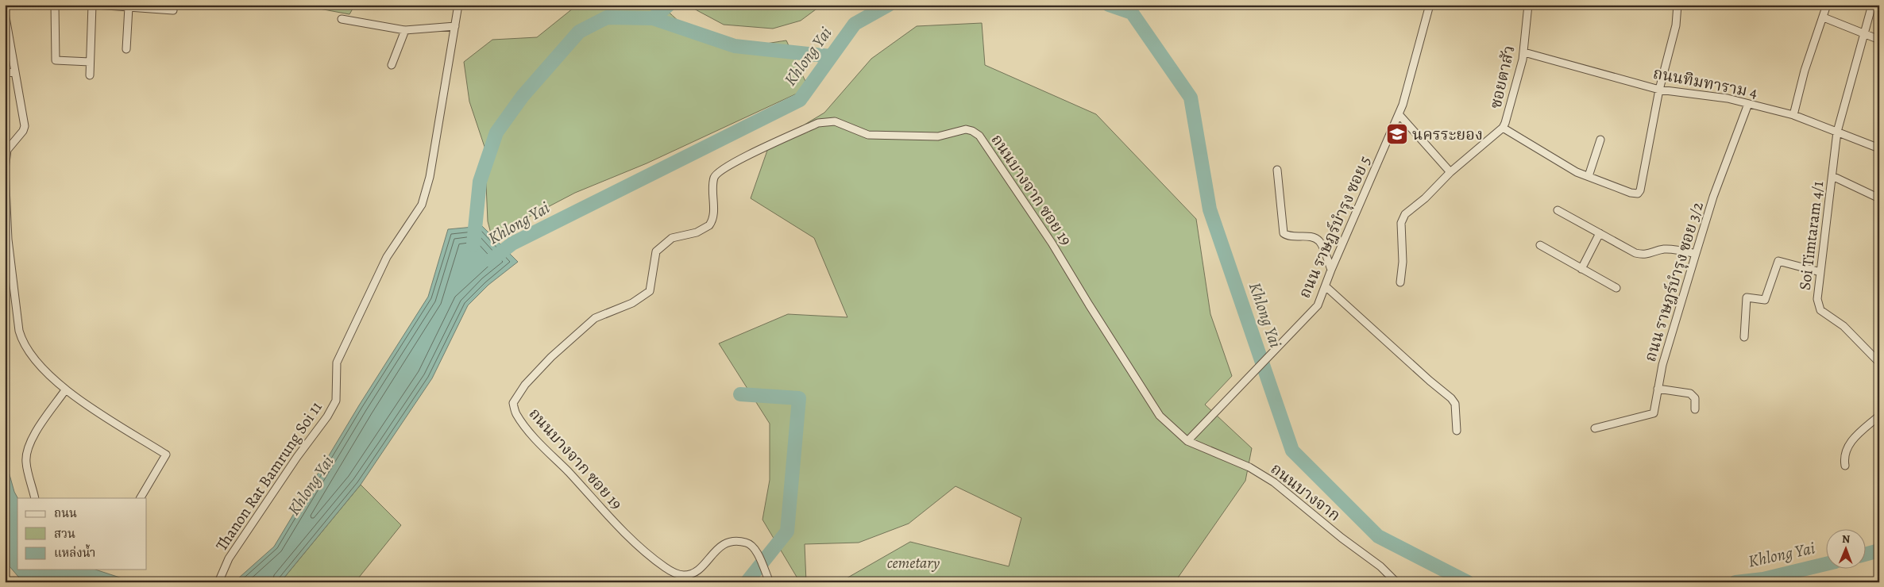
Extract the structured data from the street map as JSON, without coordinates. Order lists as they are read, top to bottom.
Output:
{
  "streets": {
    "street": [
      "ซอยตาสัว",
      "ถนนทิมทาราม 4",
      "ถนนบางจาก ซอย 19",
      "ถนน ราษฎร์บำรุง ซอย 5",
      "Soi Timtaram 4/1",
      "ถนน ราษฎร์บำรุง ซอย 3/2",
      "Thanon Rat Bamrung Soi 11",
      "ถนนบางจาก"
    ]
  },
  "crossings": [
    ["ซอยตาสัว", "ถนนทิมทาราม 4"],
    ["ถนนทิมทาราม 4", "Soi Timtaram 4/1"],
    ["ถนนทิมทาราม 4", "ถนน ราษฎร์บำรุง ซอย 3/2"],
    ["ถนนบางจาก ซอย 19", "ถนน ราษฎร์บำรุง ซอย 5"],
    ["ถนนบางจาก ซอย 19", "ถนนบางจาก"],
    ["ถนน ราษฎร์บำรุง ซอย 5", "ถนนบางจาก"]
  ],
  "water": ["Khlong Yai"],
  "parks": ["cemetary"],
  "places": {
    "school or university": ["นครระยอง"]
  },
  "legend": ["ถนน", "สวน", "แหล่งน้ำ"],
  "north": "top"
}
